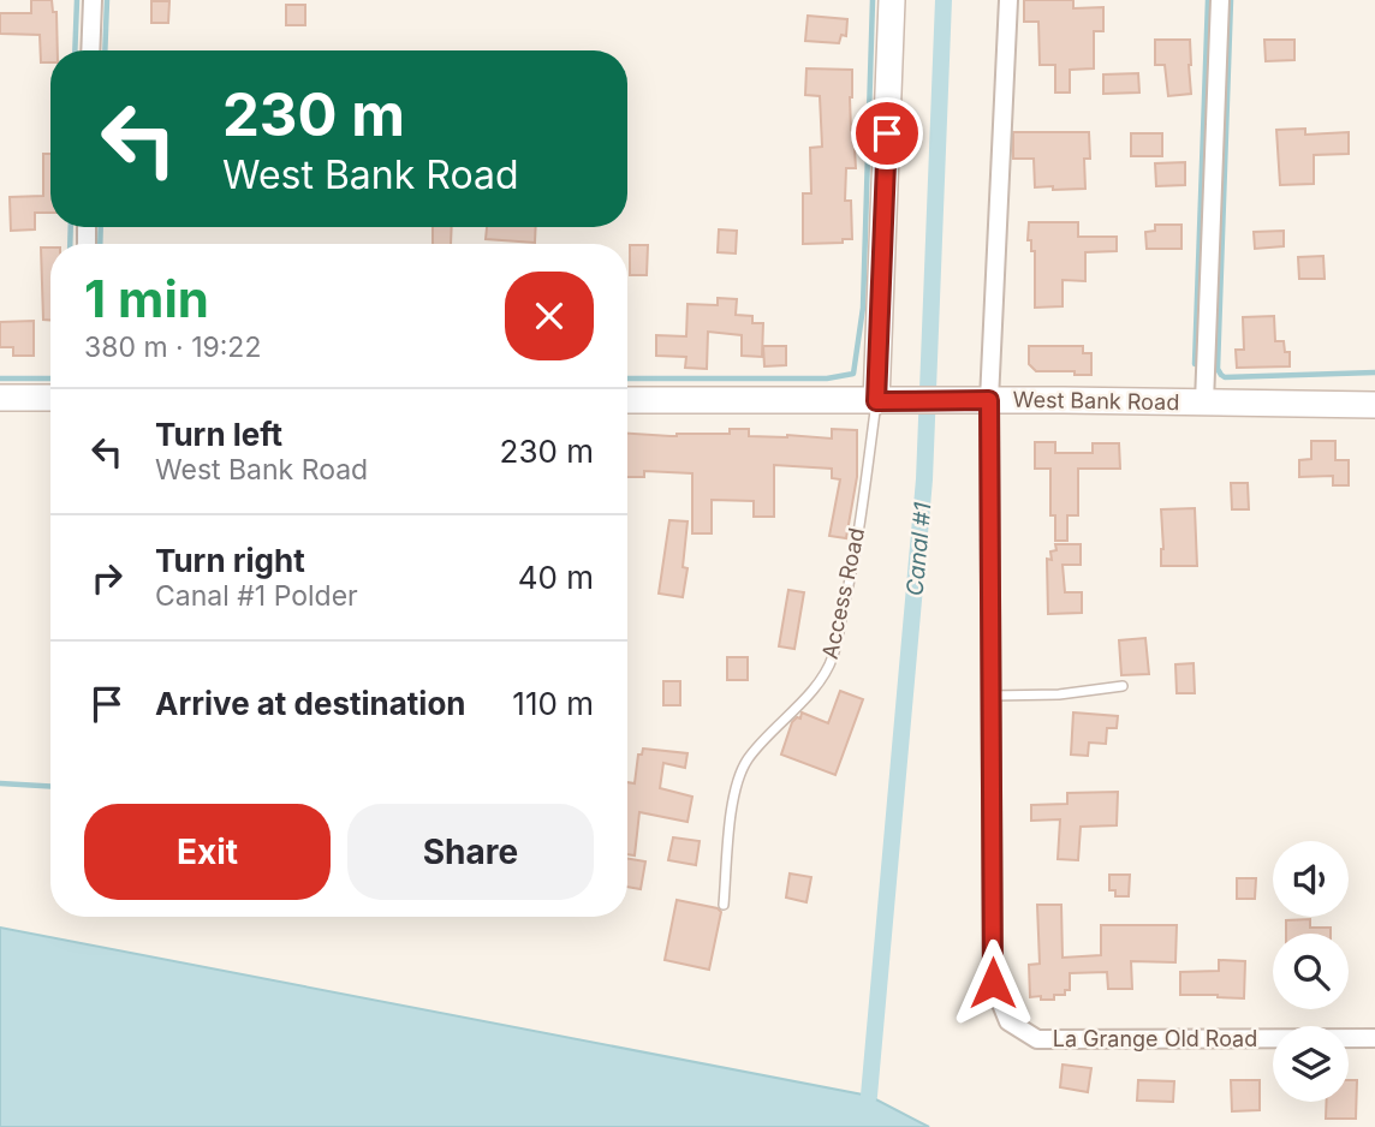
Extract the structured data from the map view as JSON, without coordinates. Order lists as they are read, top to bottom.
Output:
{
  "streets": {
    "street": ["West Bank Road", "La Grange Old Road"],
    "lane": ["Access Road"]
  },
  "crossings": [
    ["West Bank Road", "Access Road"],
    ["West Bank Road", "La Grange Old Road"]
  ],
  "water": ["Canal #1"],
  "page": {
    "turn": ["230 m", "West Bank Road"],
    "heading": ["1 min", "380 m · 19:22"],
    "list": [
      {
        "name": "Turn left",
        "note": "West Bank Road",
        "value": "230 m"
      },
      {
        "name": "Turn right",
        "note": "Canal #1 Polder",
        "value": "40 m"
      },
      {
        "name": "Arrive at destination",
        "value": "110 m"
      }
    ],
    "buttons": ["Exit", "Share"]
  }
}
